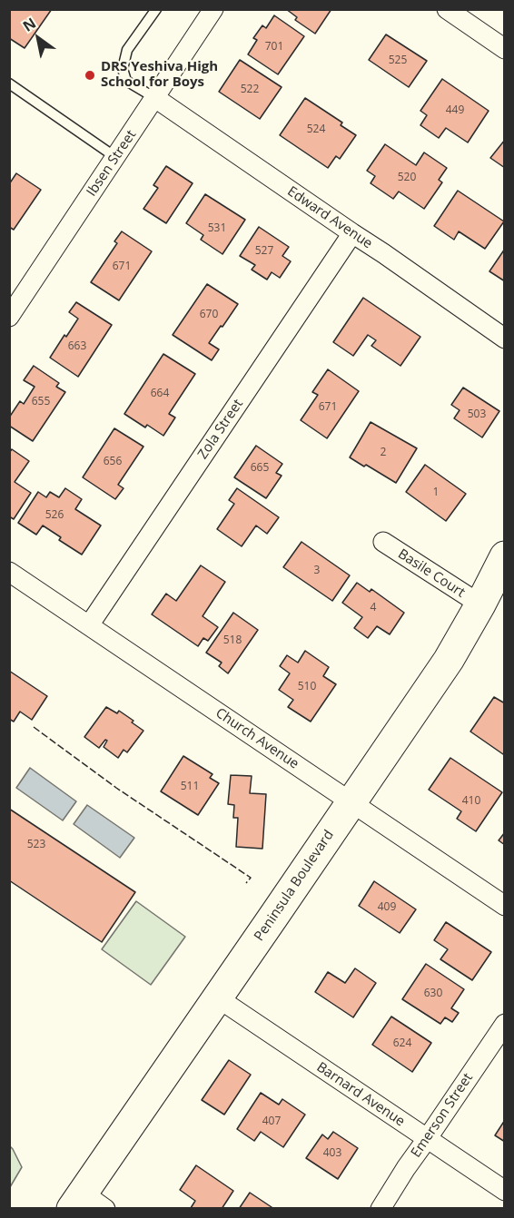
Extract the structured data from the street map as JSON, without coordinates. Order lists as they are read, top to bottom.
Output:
{
  "streets": {
    "main road": ["Peninsula Boulevard"],
    "street": [
      "Ibsen Street",
      "Edward Avenue",
      "Zola Street",
      "Basile Court",
      "Church Avenue",
      "Barnard Avenue",
      "Emerson Street"
    ]
  },
  "crossings": [
    ["Ibsen Street", "Edward Avenue"],
    ["Edward Avenue", "Zola Street"],
    ["Zola Street", "Church Avenue"],
    ["Basile Court", "Peninsula Boulevard"],
    ["Church Avenue", "Peninsula Boulevard"],
    ["Peninsula Boulevard", "Barnard Avenue"],
    ["Barnard Avenue", "Emerson Street"]
  ],
  "places": ["DRS Yeshiva High School for Boys"],
  "house_numbers": [
    "701",
    "525",
    "522",
    "449",
    "524",
    "520",
    "531",
    "527",
    "671",
    "670",
    "663",
    "664",
    "655",
    "671",
    "503",
    "2",
    "656",
    "665",
    "1",
    "526",
    "3",
    "4",
    "518",
    "510",
    "511",
    "410",
    "523",
    "409",
    "630",
    "624",
    "407",
    "403"
  ],
  "north": "top left"
}
